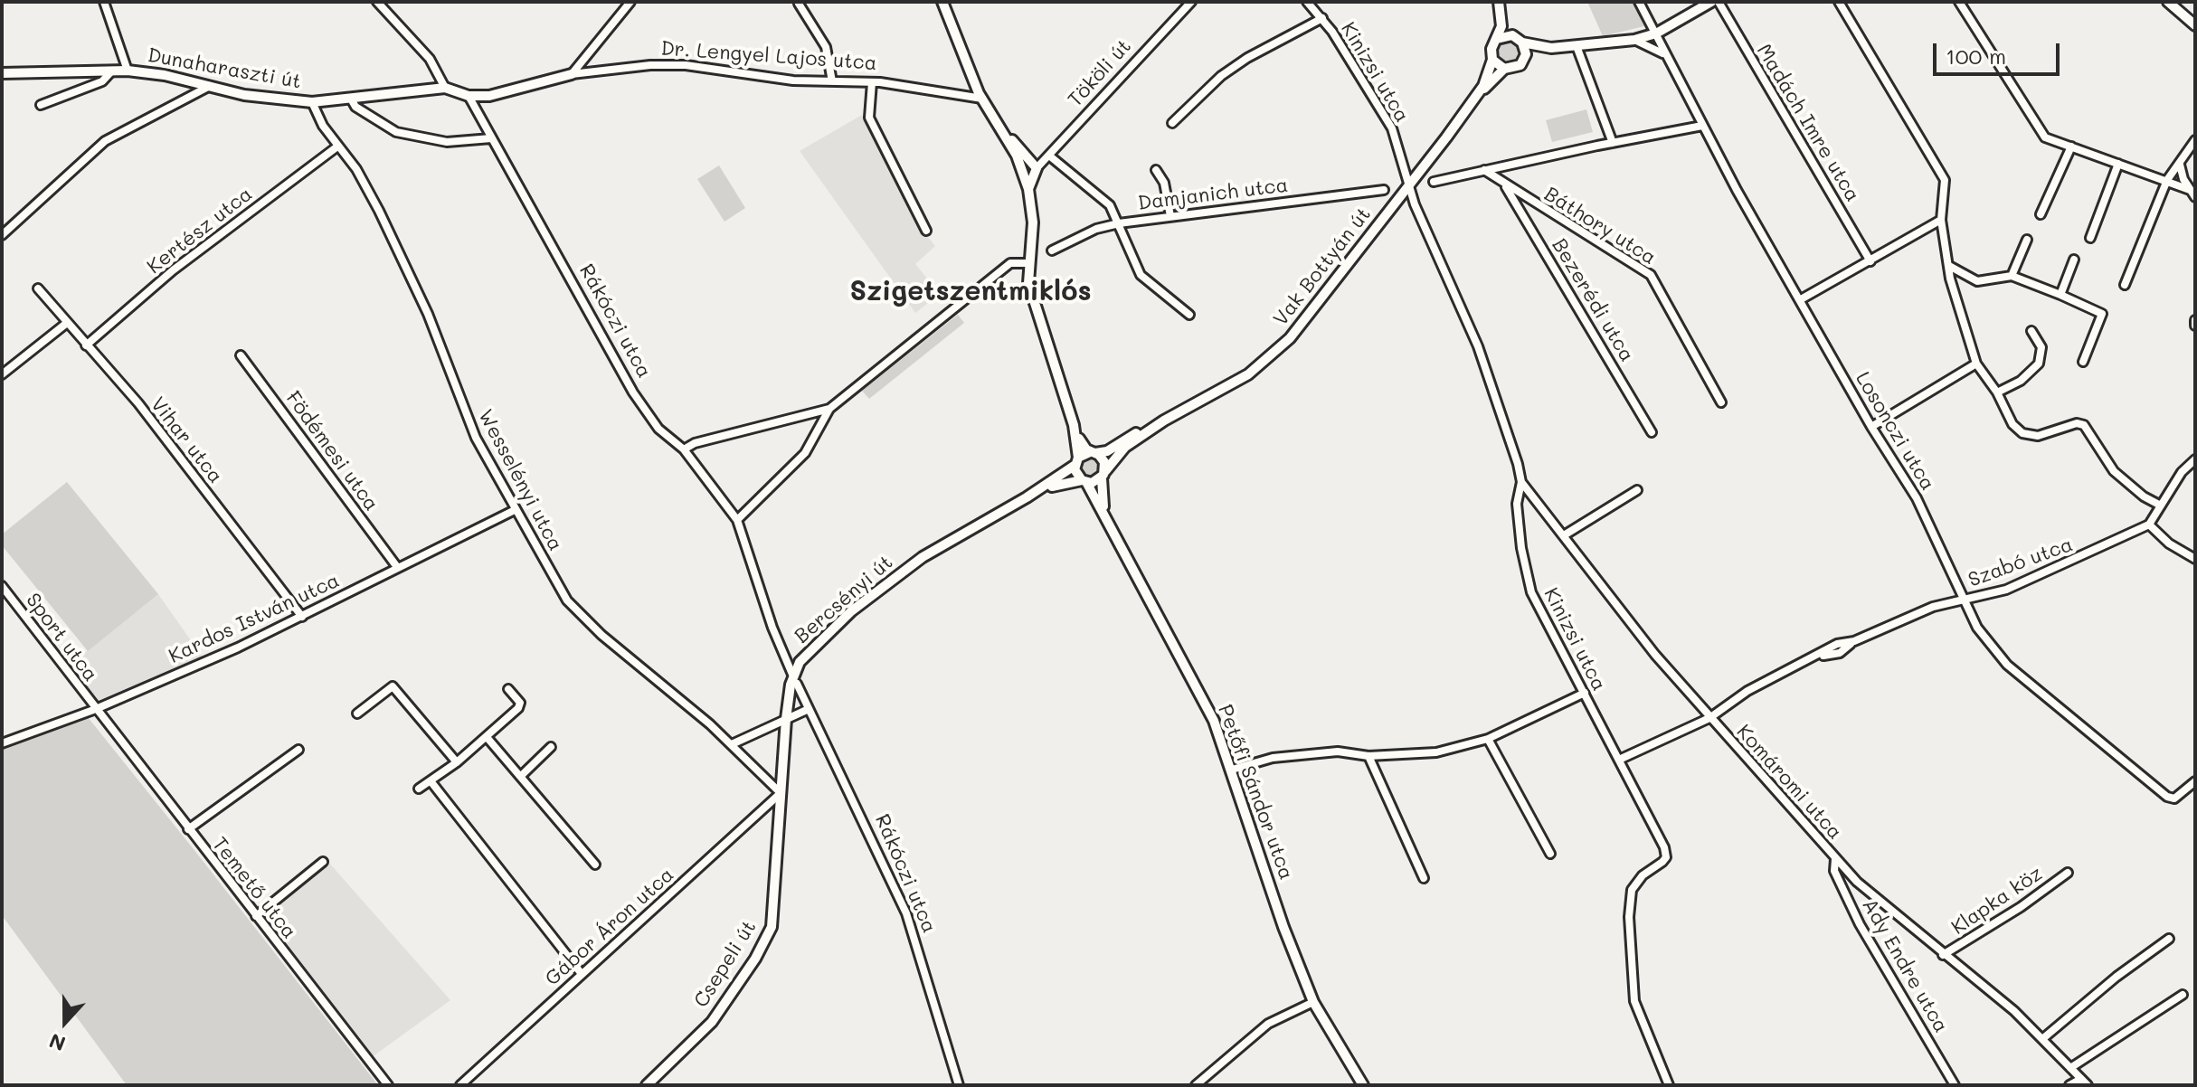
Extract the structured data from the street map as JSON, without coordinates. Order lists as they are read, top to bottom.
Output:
{
  "streets": {
    "street": [
      "Dr. Lengyel Lajos utca",
      "Dunaharaszti út",
      "Kinizsi utca",
      "Tököli út",
      "Madách Imre utca",
      "Damjanich utca",
      "Báthory utca",
      "Kertész utca",
      "Vak Bottyán út",
      "Bezerédi utca",
      "Rákóczi utca",
      "Losonczi utca",
      "Vihar utca",
      "Födémesi utca",
      "Wesselényi utca",
      "Szabó utca",
      "Bercsényi út",
      "Kardos István utca",
      "Sport utca",
      "Komáromi utca",
      "Petőfi Sándor utca",
      "Temető utca",
      "Klapka köz",
      "Gábor Áron utca",
      "Csepeli út",
      "Ady Endre utca"
    ]
  },
  "crossings": [
    ["Dr. Lengyel Lajos utca", "Rákóczi utca"],
    ["Dunaharaszti út", "Wesselényi utca"],
    ["Kinizsi utca", "Vak Bottyán út"],
    ["Kinizsi utca", "Szabó utca"],
    ["Kinizsi utca", "Komáromi utca"],
    ["Báthory utca", "Bezerédi utca"],
    ["Kertész utca", "Vihar utca"],
    ["Kertész utca", "Wesselényi utca"],
    ["Vak Bottyán út", "Bercsényi út"],
    ["Vak Bottyán út", "Petőfi Sándor utca"],
    ["Rákóczi utca", "Bercsényi út"],
    ["Losonczi utca", "Szabó utca"],
    ["Vihar utca", "Kardos István utca"],
    ["Födémesi utca", "Kardos István utca"],
    ["Wesselényi utca", "Bercsényi út"],
    ["Wesselényi utca", "Kardos István utca"],
    ["Wesselényi utca", "Gábor Áron utca"],
    ["Wesselényi utca", "Csepeli út"],
    ["Szabó utca", "Komáromi utca"],
    ["Bercsényi út", "Petőfi Sándor utca"],
    ["Bercsényi út", "Gábor Áron utca"],
    ["Bercsényi út", "Csepeli út"],
    ["Kardos István utca", "Sport utca"],
    ["Kardos István utca", "Temető utca"],
    ["Sport utca", "Temető utca"],
    ["Komáromi utca", "Klapka köz"],
    ["Komáromi utca", "Ady Endre utca"],
    ["Gábor Áron utca", "Csepeli út"]
  ],
  "districts": ["Szigetszentmiklós"],
  "scale_bar": "100 m",
  "north": "bottom"
}
